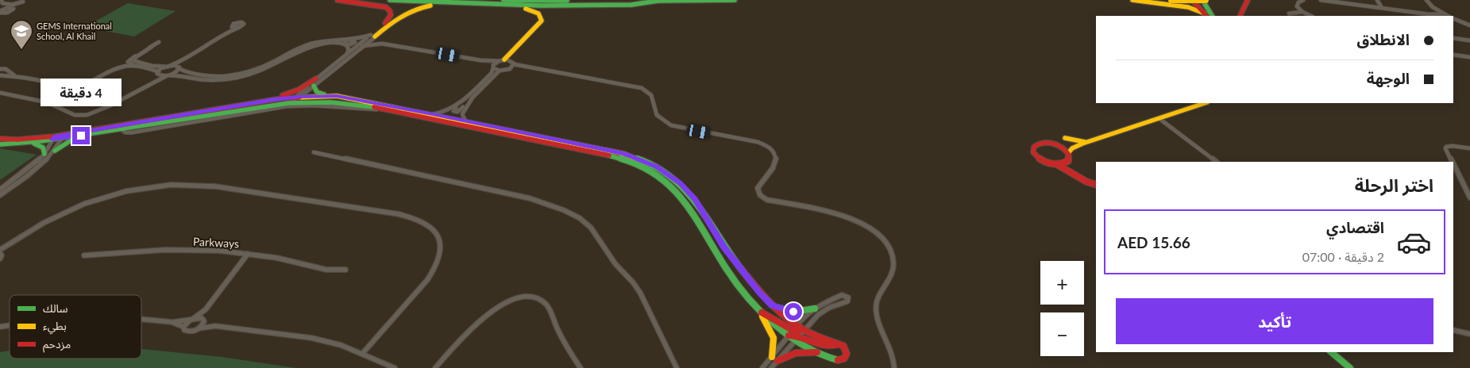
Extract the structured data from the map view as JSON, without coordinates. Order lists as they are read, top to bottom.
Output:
{
  "streets": {
    "street": ["Parkways"]
  },
  "places": {
    "school or university": ["GEMS International School, Al Khail"]
  },
  "legend": ["سالك", "بطيء", "مزدحم"],
  "page": {
    "banner": ["الانطلاق", "الوجهة"],
    "bubble": "4 دقيقة",
    "heading": "اختر الرحلة",
    "list": [
      {
        "name": "اقتصادي",
        "note": "2 دقيقة · 07:00",
        "value": "AED 15.66"
      }
    ],
    "map_buttons": ["+", "−"],
    "buttons": "تأكيد"
  }
}
